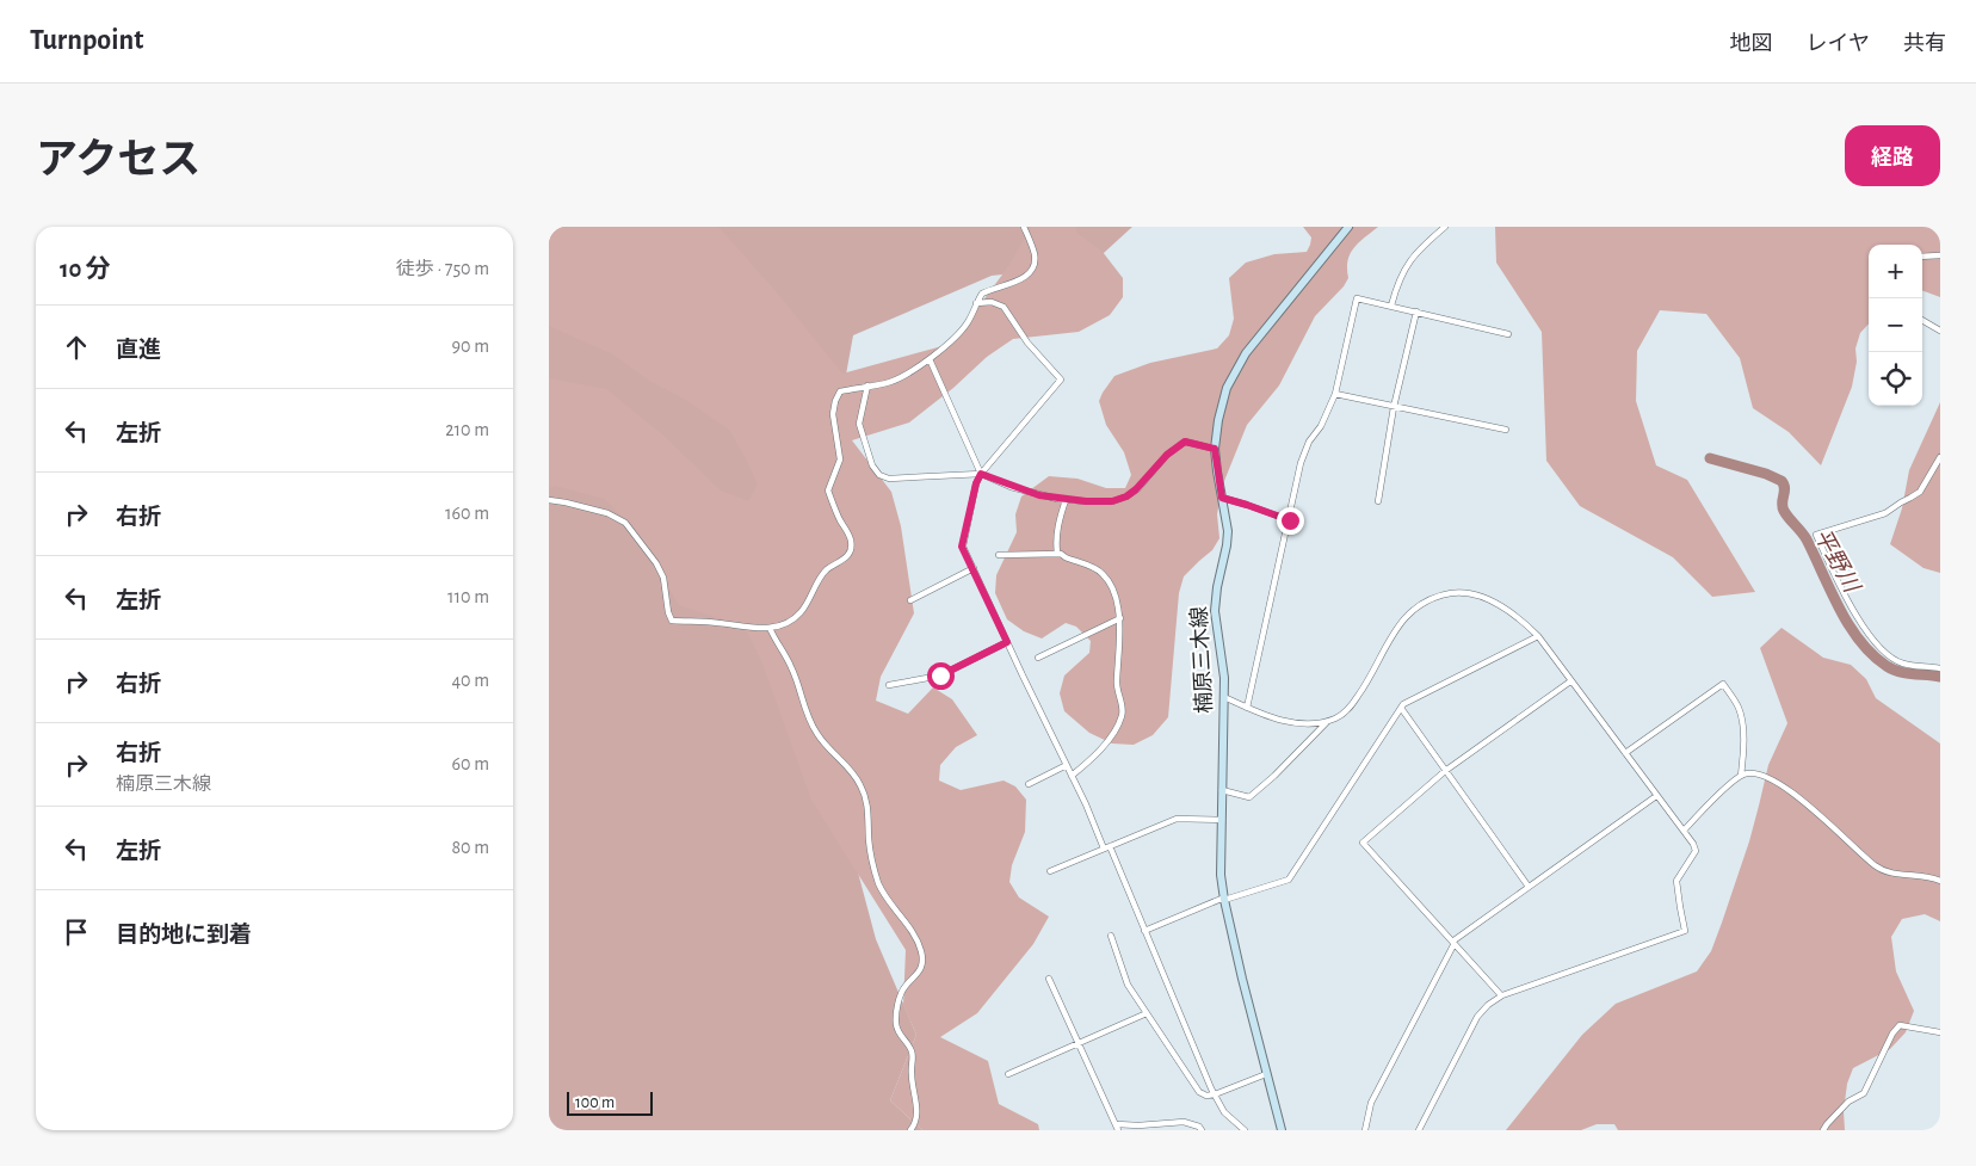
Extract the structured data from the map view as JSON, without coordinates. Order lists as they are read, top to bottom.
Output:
{
  "streets": {
    "main road": ["楠原三木線"]
  },
  "water": ["平野川"],
  "scale_bar": "100 m",
  "page": {
    "header": "Turnpoint",
    "nav": ["地図", "レイヤ", "共有"],
    "title": "アクセス",
    "buttons": "経路",
    "heading": ["10 分", "徒歩 · 750 m"],
    "map_buttons": ["+", "−"],
    "list": [
      ["直進", "90 m"],
      ["左折", "210 m"],
      ["右折", "160 m"],
      ["左折", "110 m"],
      ["右折", "40 m"],
      ["右折", "楠原三木線", "60 m"],
      ["左折", "80 m"],
      "目的地に到着"
    ],
    "scale": "100 m"
  }
}
